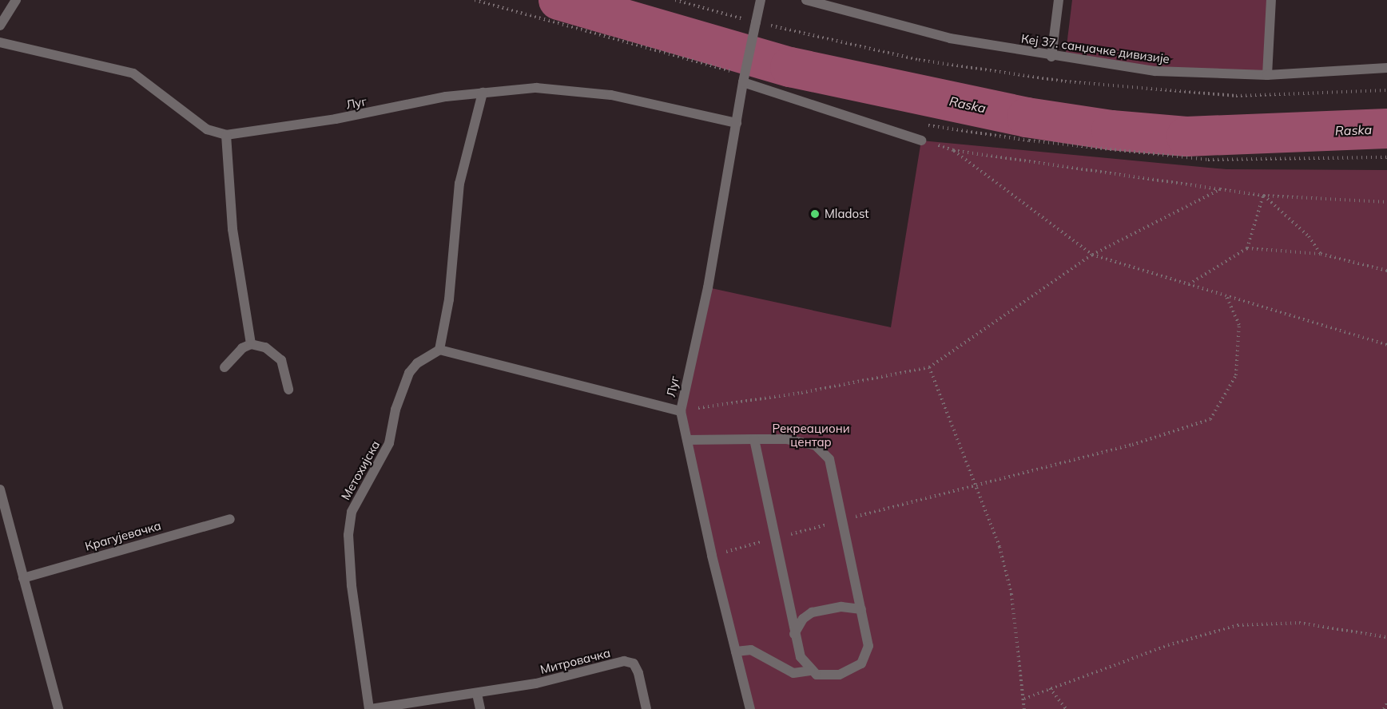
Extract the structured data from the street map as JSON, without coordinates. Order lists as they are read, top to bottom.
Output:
{
  "streets": {
    "street": [
      "Кеј 37. санџачке дивизије",
      "Луг",
      "Метохијска",
      "Крагујевачка",
      "Митровачка"
    ]
  },
  "crossings": [
    ["Луг", "Метохијска"],
    ["Метохијска", "Митровачка"]
  ],
  "water": ["Raska"],
  "parks": ["Рекреациони центар"],
  "places": ["Mladost"]
}
